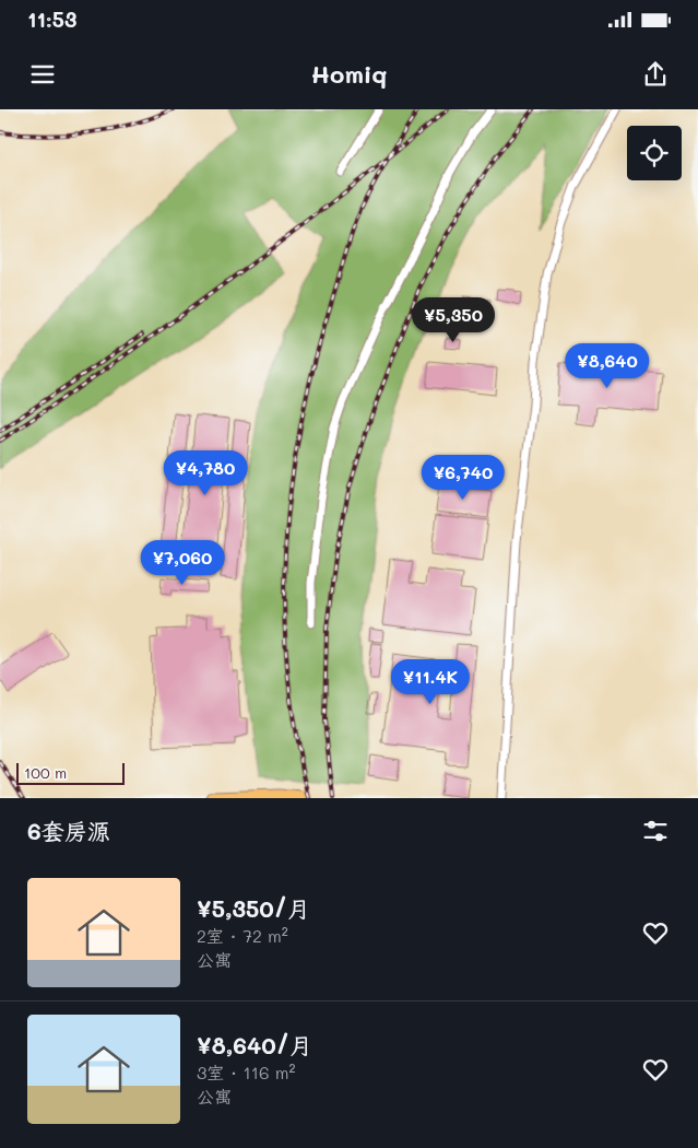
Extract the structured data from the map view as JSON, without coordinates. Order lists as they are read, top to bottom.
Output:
{
  "scale_bar": "100 m",
  "page": {
    "status": "11:53",
    "header": "Homiq",
    "price": [
      "¥5,350",
      "¥8,640",
      "¥4,780",
      "¥6,740",
      "¥7,060",
      "¥11.4K"
    ],
    "scale": "100 m",
    "heading": "6套房源",
    "list": [
      {
        "name": "¥5,350/月",
        "note": "2室 · 72 m² · 公寓"
      },
      {
        "name": "¥8,640/月",
        "note": "3室 · 116 m² · 公寓"
      }
    ]
  }
}
